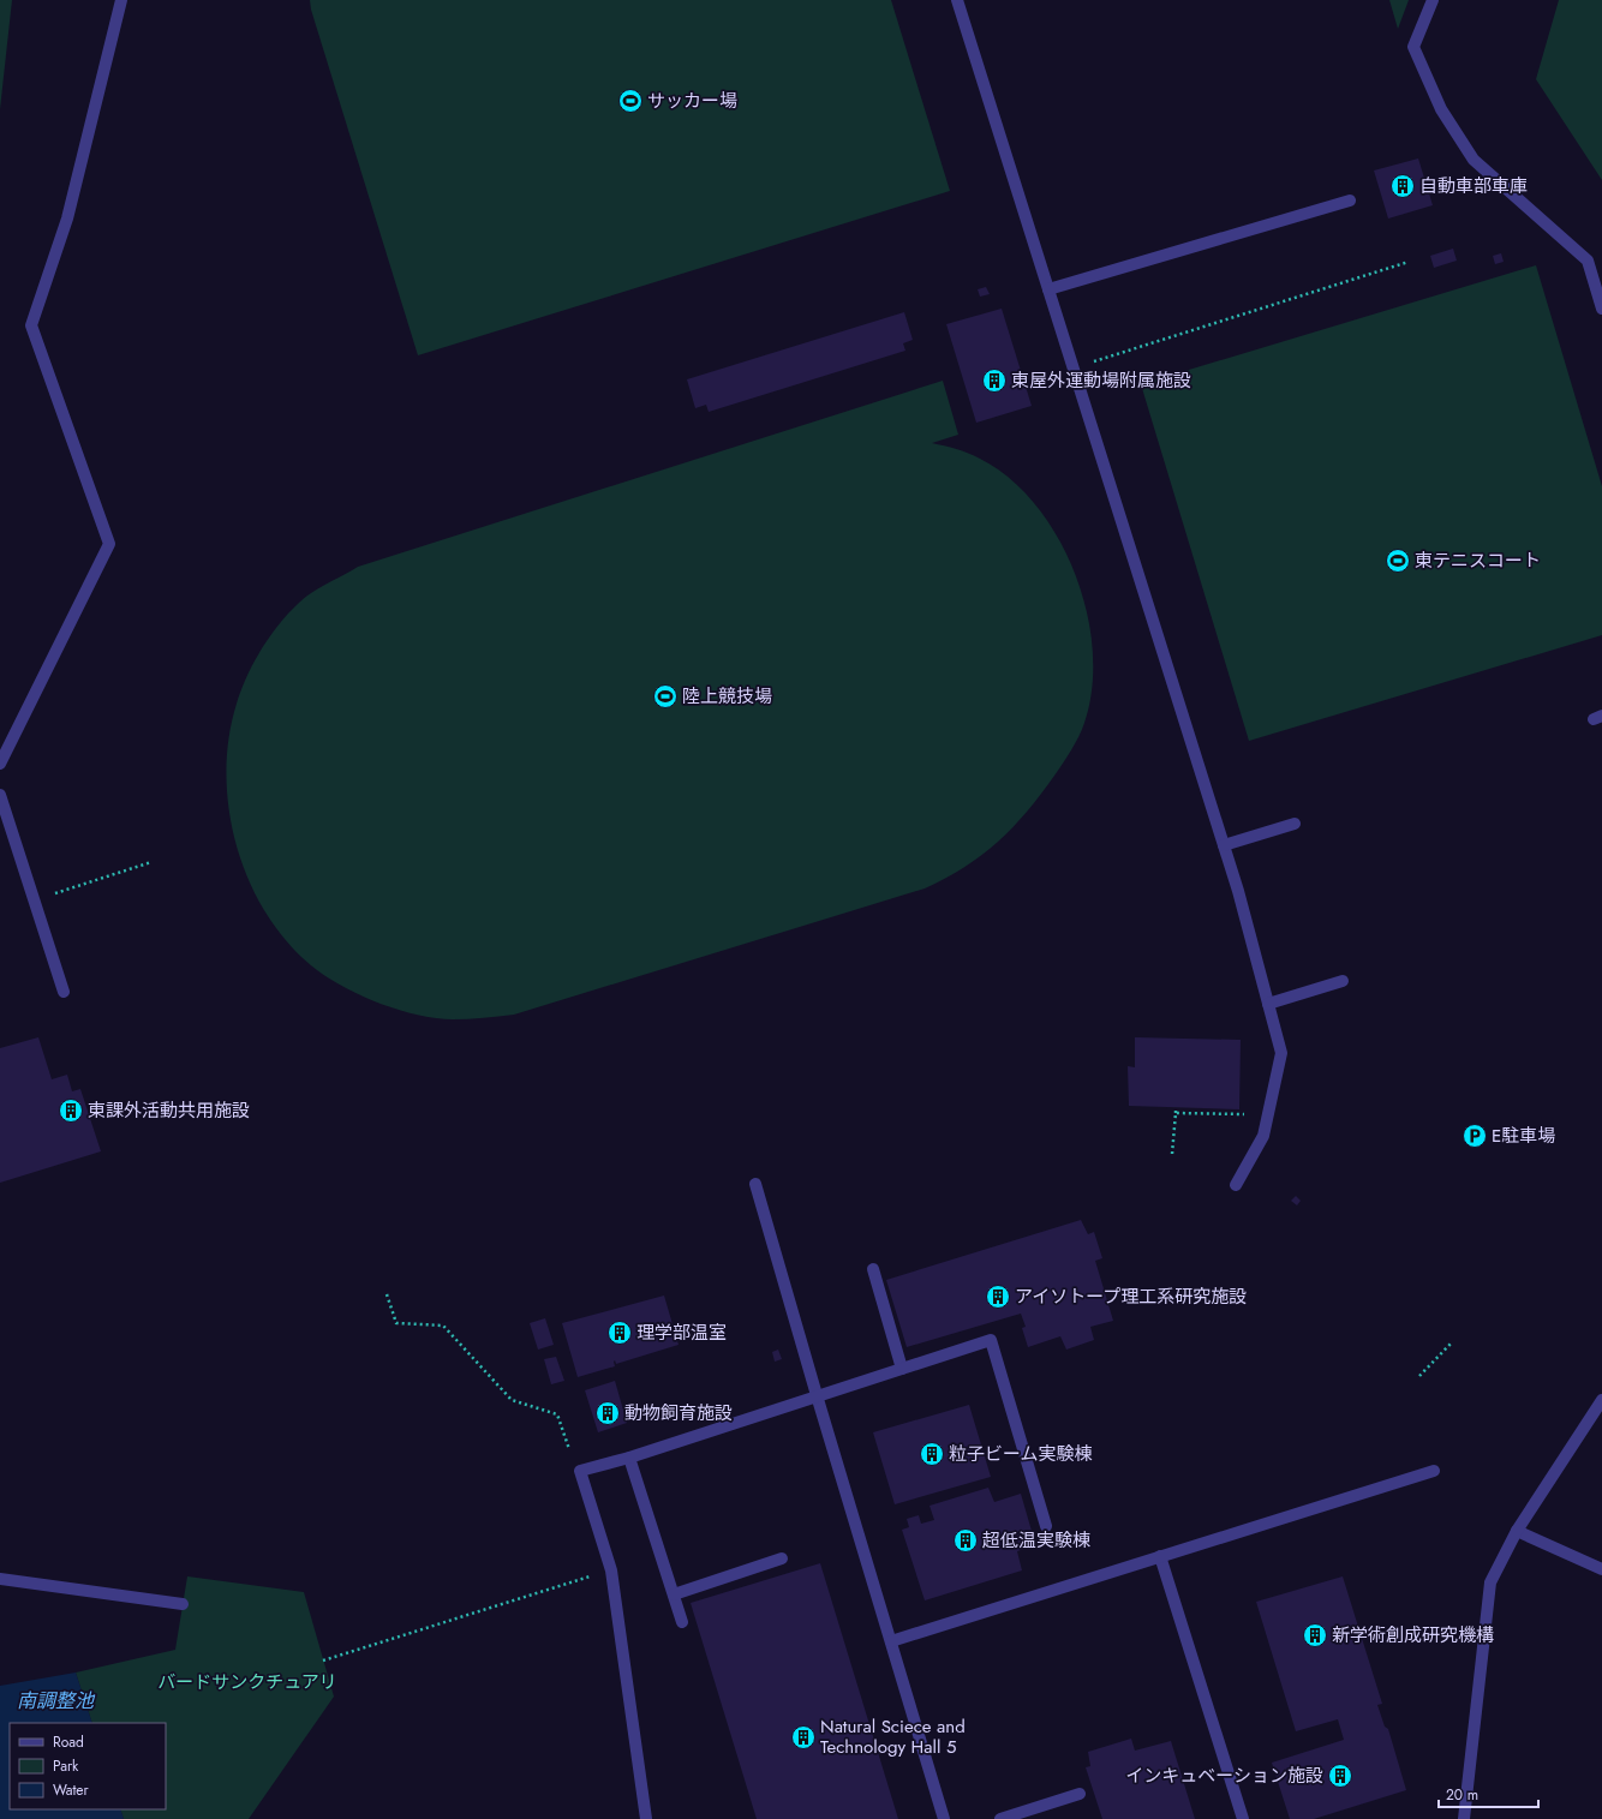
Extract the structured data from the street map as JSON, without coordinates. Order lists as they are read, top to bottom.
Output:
{
  "water": ["南調整池"],
  "parks": ["バードサンクチュアリ"],
  "places": {
    "sports": ["サッカー場", "東テニスコート", "陸上競技場"],
    "building": [
      "自動車部車庫",
      "東屋外運動場附属施設",
      "東課外活動共用施設",
      "アイソトープ理工系研究施設",
      "理学部温室",
      "動物飼育施設",
      "粒子ビーム実験棟",
      "超低温実験棟",
      "新学術創成研究機構",
      "Natural Sciece and Technology Hall 5",
      "インキュベーション施設"
    ],
    "parking": ["E駐車場"]
  },
  "legend": ["Road", "Park", "Water"],
  "scale_bar": "20 m"
}
